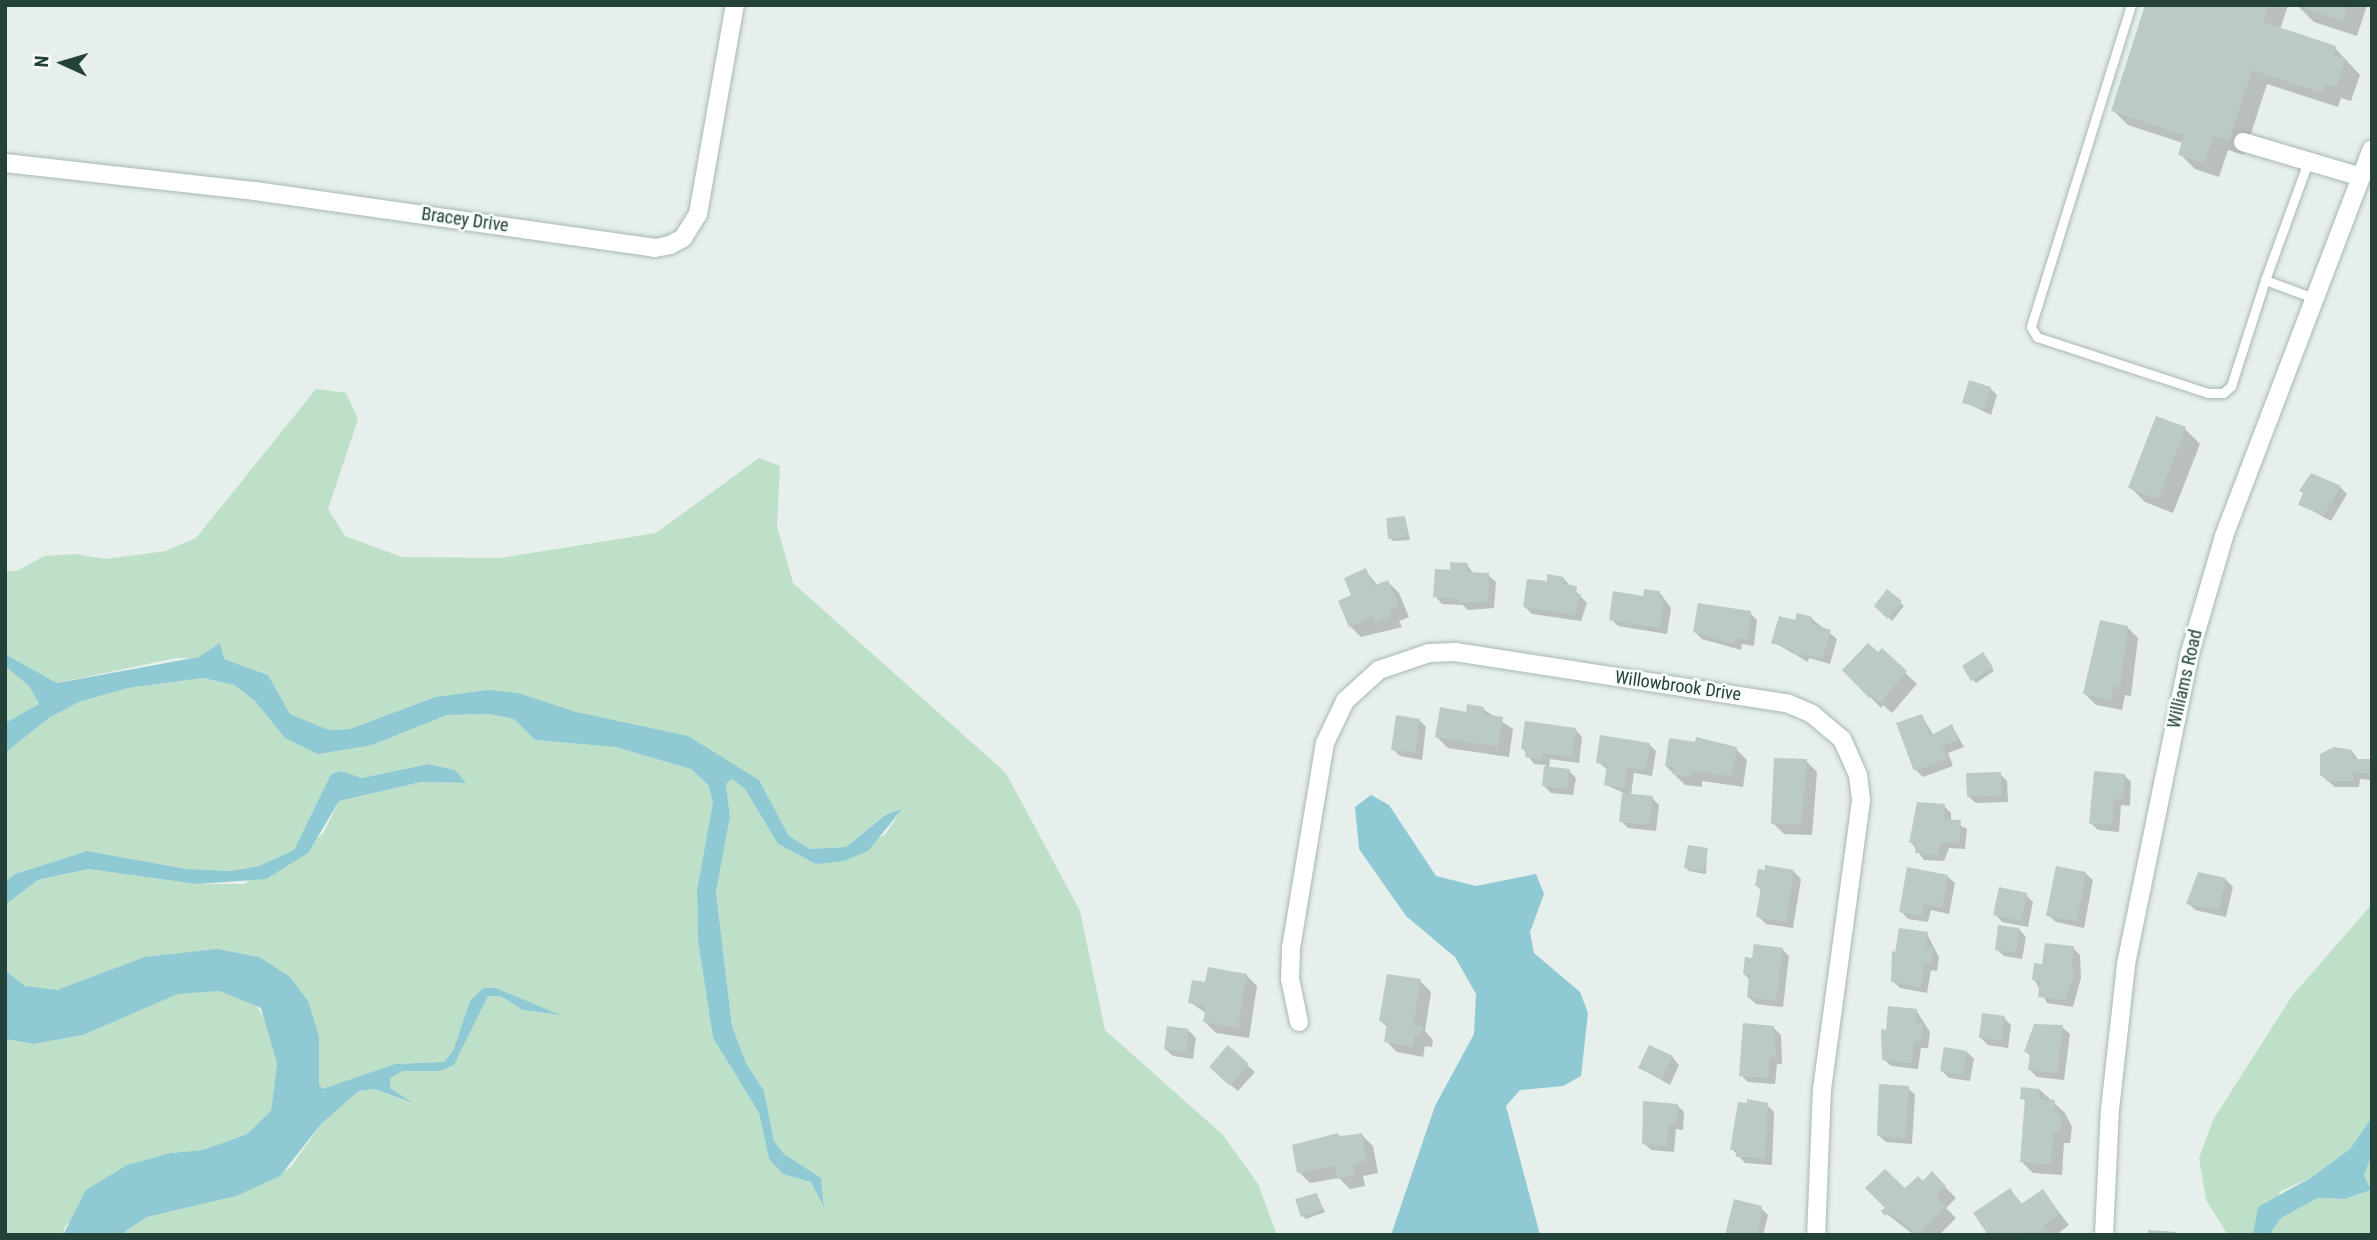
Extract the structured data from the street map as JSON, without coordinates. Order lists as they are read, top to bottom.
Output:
{
  "streets": {
    "street": ["Bracey Drive", "Williams Road", "Willowbrook Drive"]
  },
  "north": "left"
}
